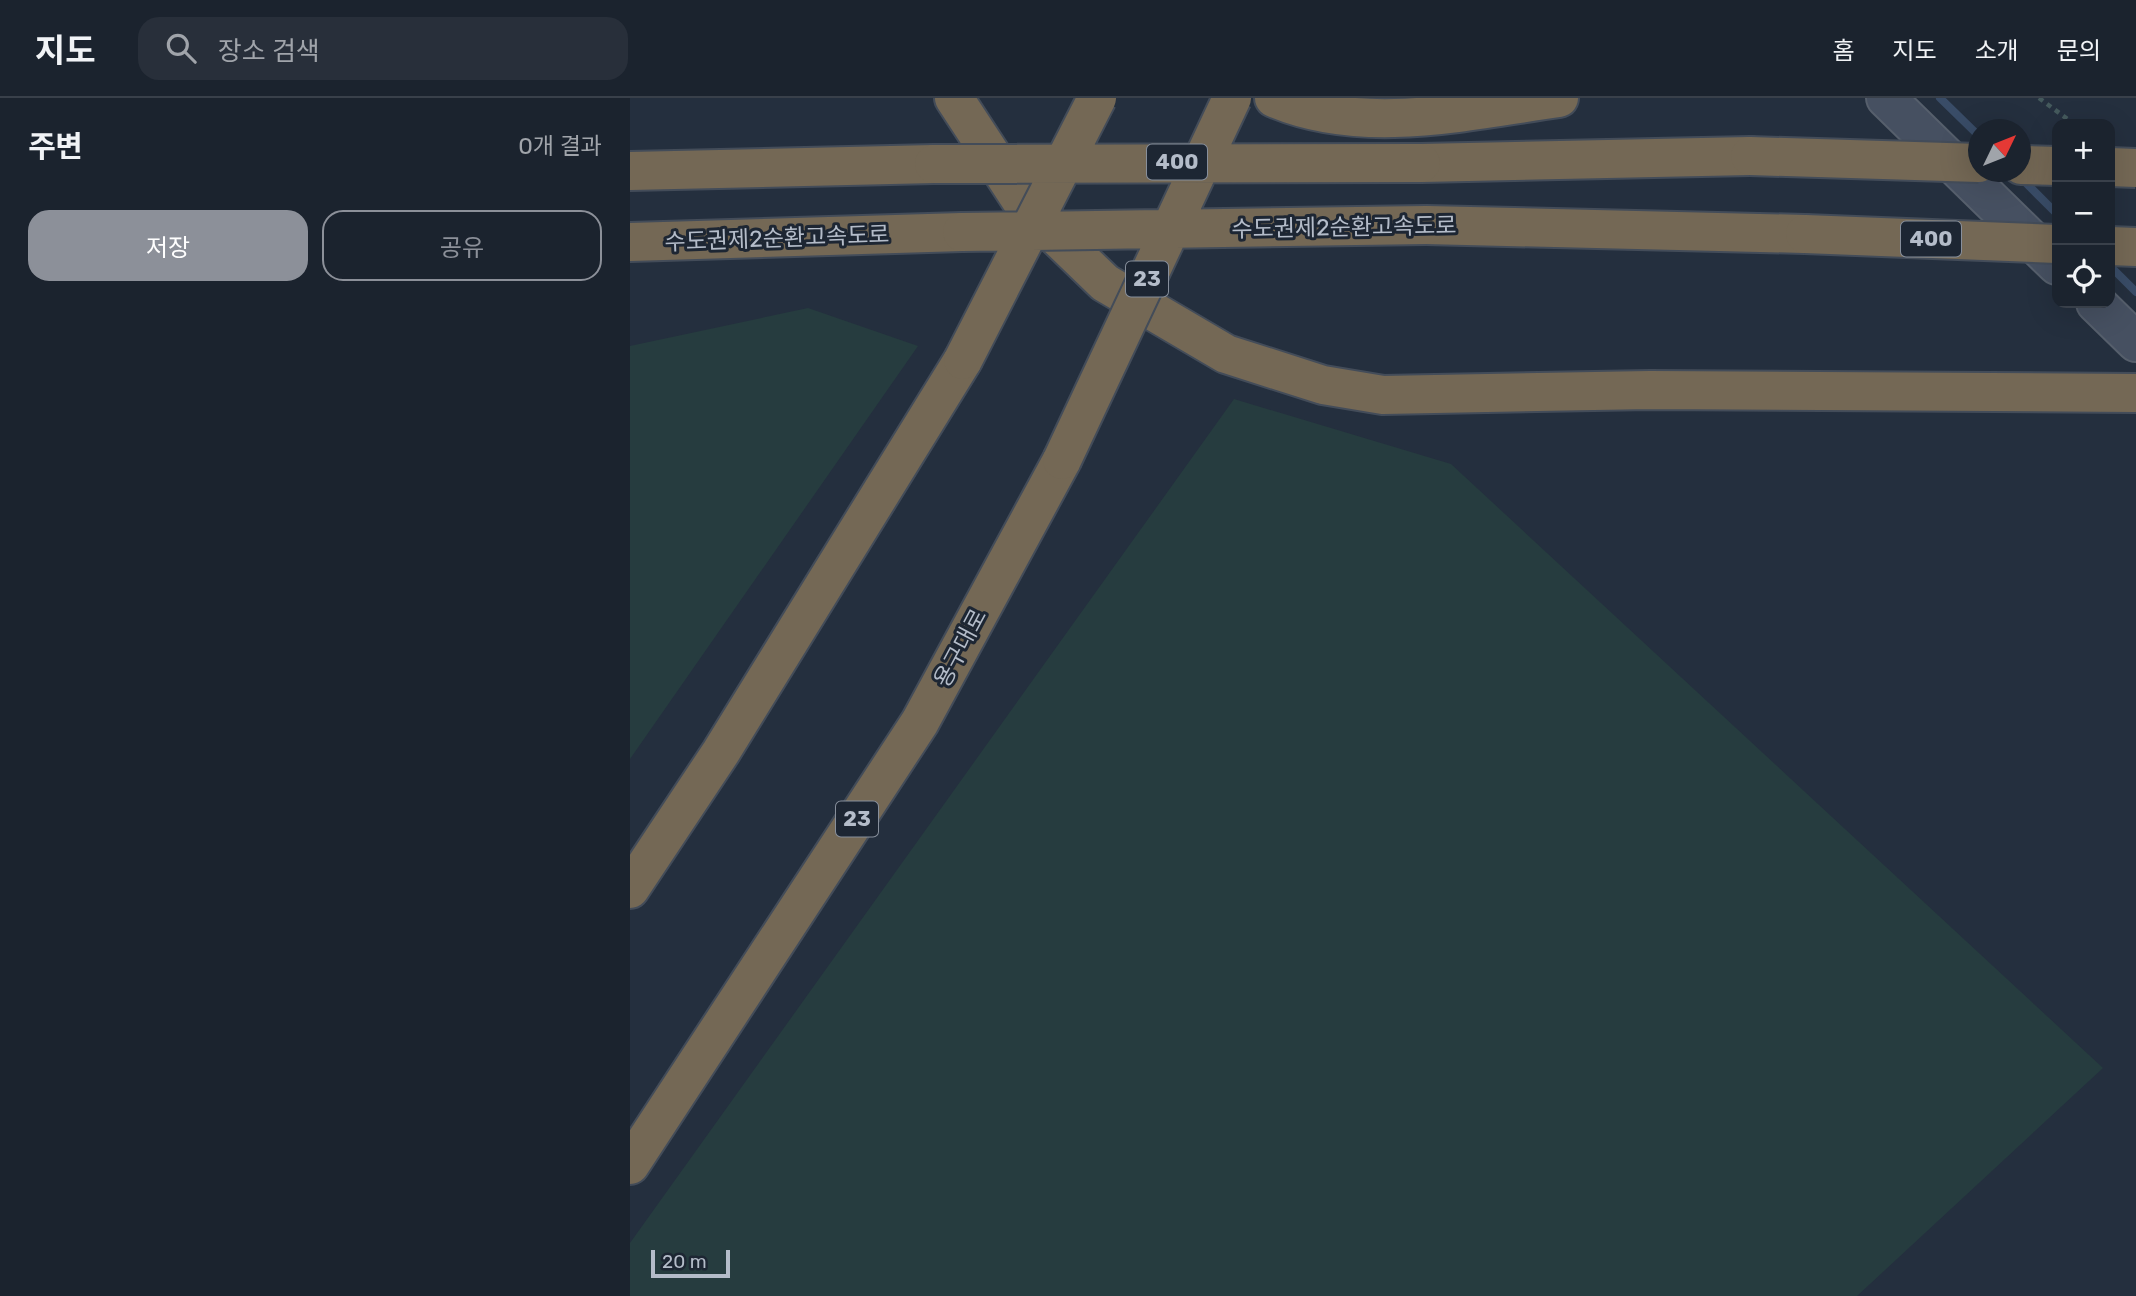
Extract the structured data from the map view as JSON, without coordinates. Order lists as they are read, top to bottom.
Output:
{
  "streets": {
    "highway": [
      "400",
      "수도권제2순환고속도로",
      "23",
      "용구대로"
    ]
  },
  "scale_bar": "20 m",
  "north": "top right",
  "page": {
    "header": "지도",
    "search": "장소 검색",
    "nav": [
      "홈",
      "지도",
      "소개",
      "문의"
    ],
    "heading": ["주변", "0개 결과"],
    "map_buttons": ["+", "−"],
    "buttons": ["저장", "공유"],
    "scale": "20 m"
  }
}
